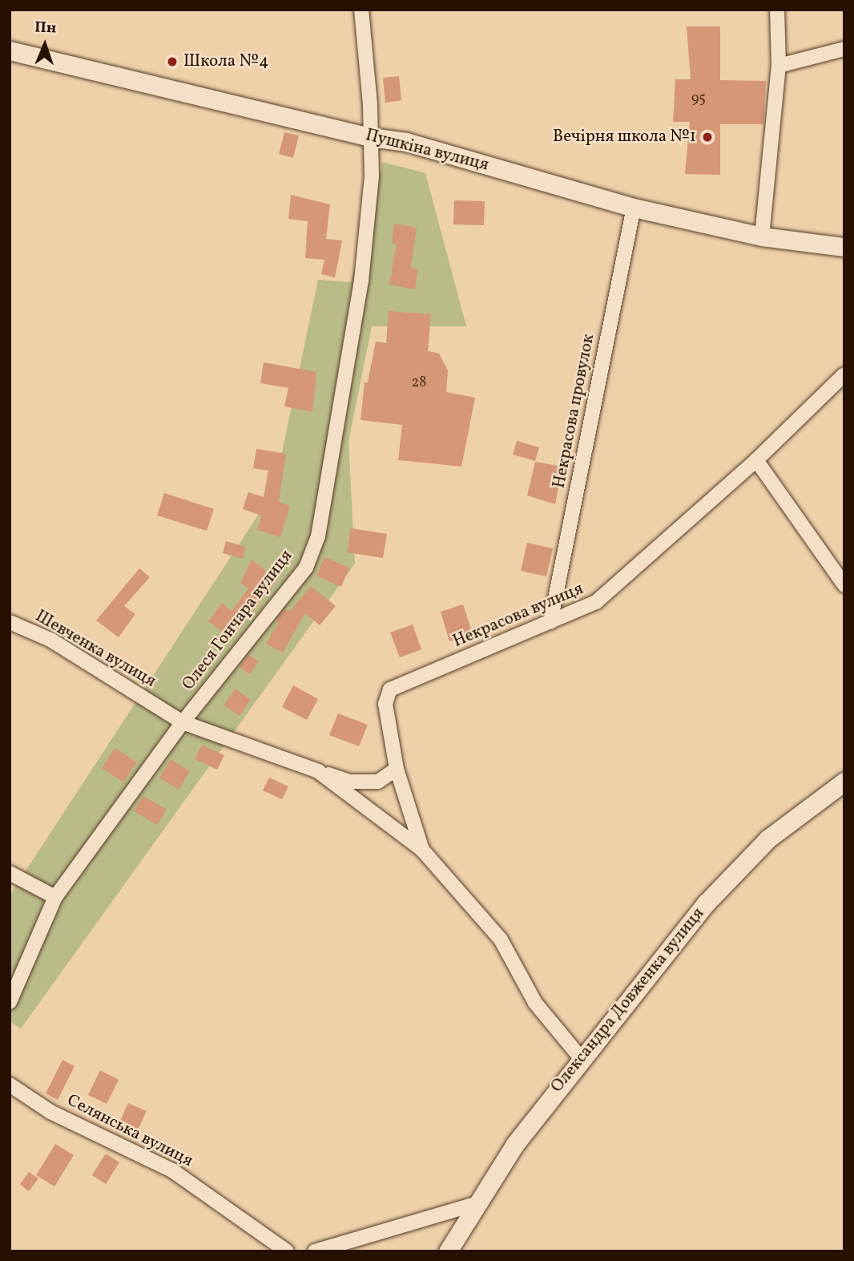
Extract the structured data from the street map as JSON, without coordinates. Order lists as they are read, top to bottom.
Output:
{
  "streets": {
    "street": [
      "Пушкіна вулиця",
      "Некрасова провулок",
      "Некрасова вулиця",
      "Олеся Гончара вулиця",
      "Шевченка вулиця",
      "Олександра Довженка вулиця",
      "Селянська вулиця"
    ]
  },
  "crossings": [
    ["Пушкіна вулиця", "Некрасова провулок"],
    ["Пушкіна вулиця", "Олеся Гончара вулиця"],
    ["Некрасова провулок", "Некрасова вулиця"],
    ["Некрасова вулиця", "Шевченка вулиця"],
    ["Олеся Гончара вулиця", "Шевченка вулиця"],
    ["Шевченка вулиця", "Олександра Довженка вулиця"]
  ],
  "places": ["Школа №4", "Вечірня школа №1"],
  "house_numbers": ["95", "28"],
  "north": "top"
}
